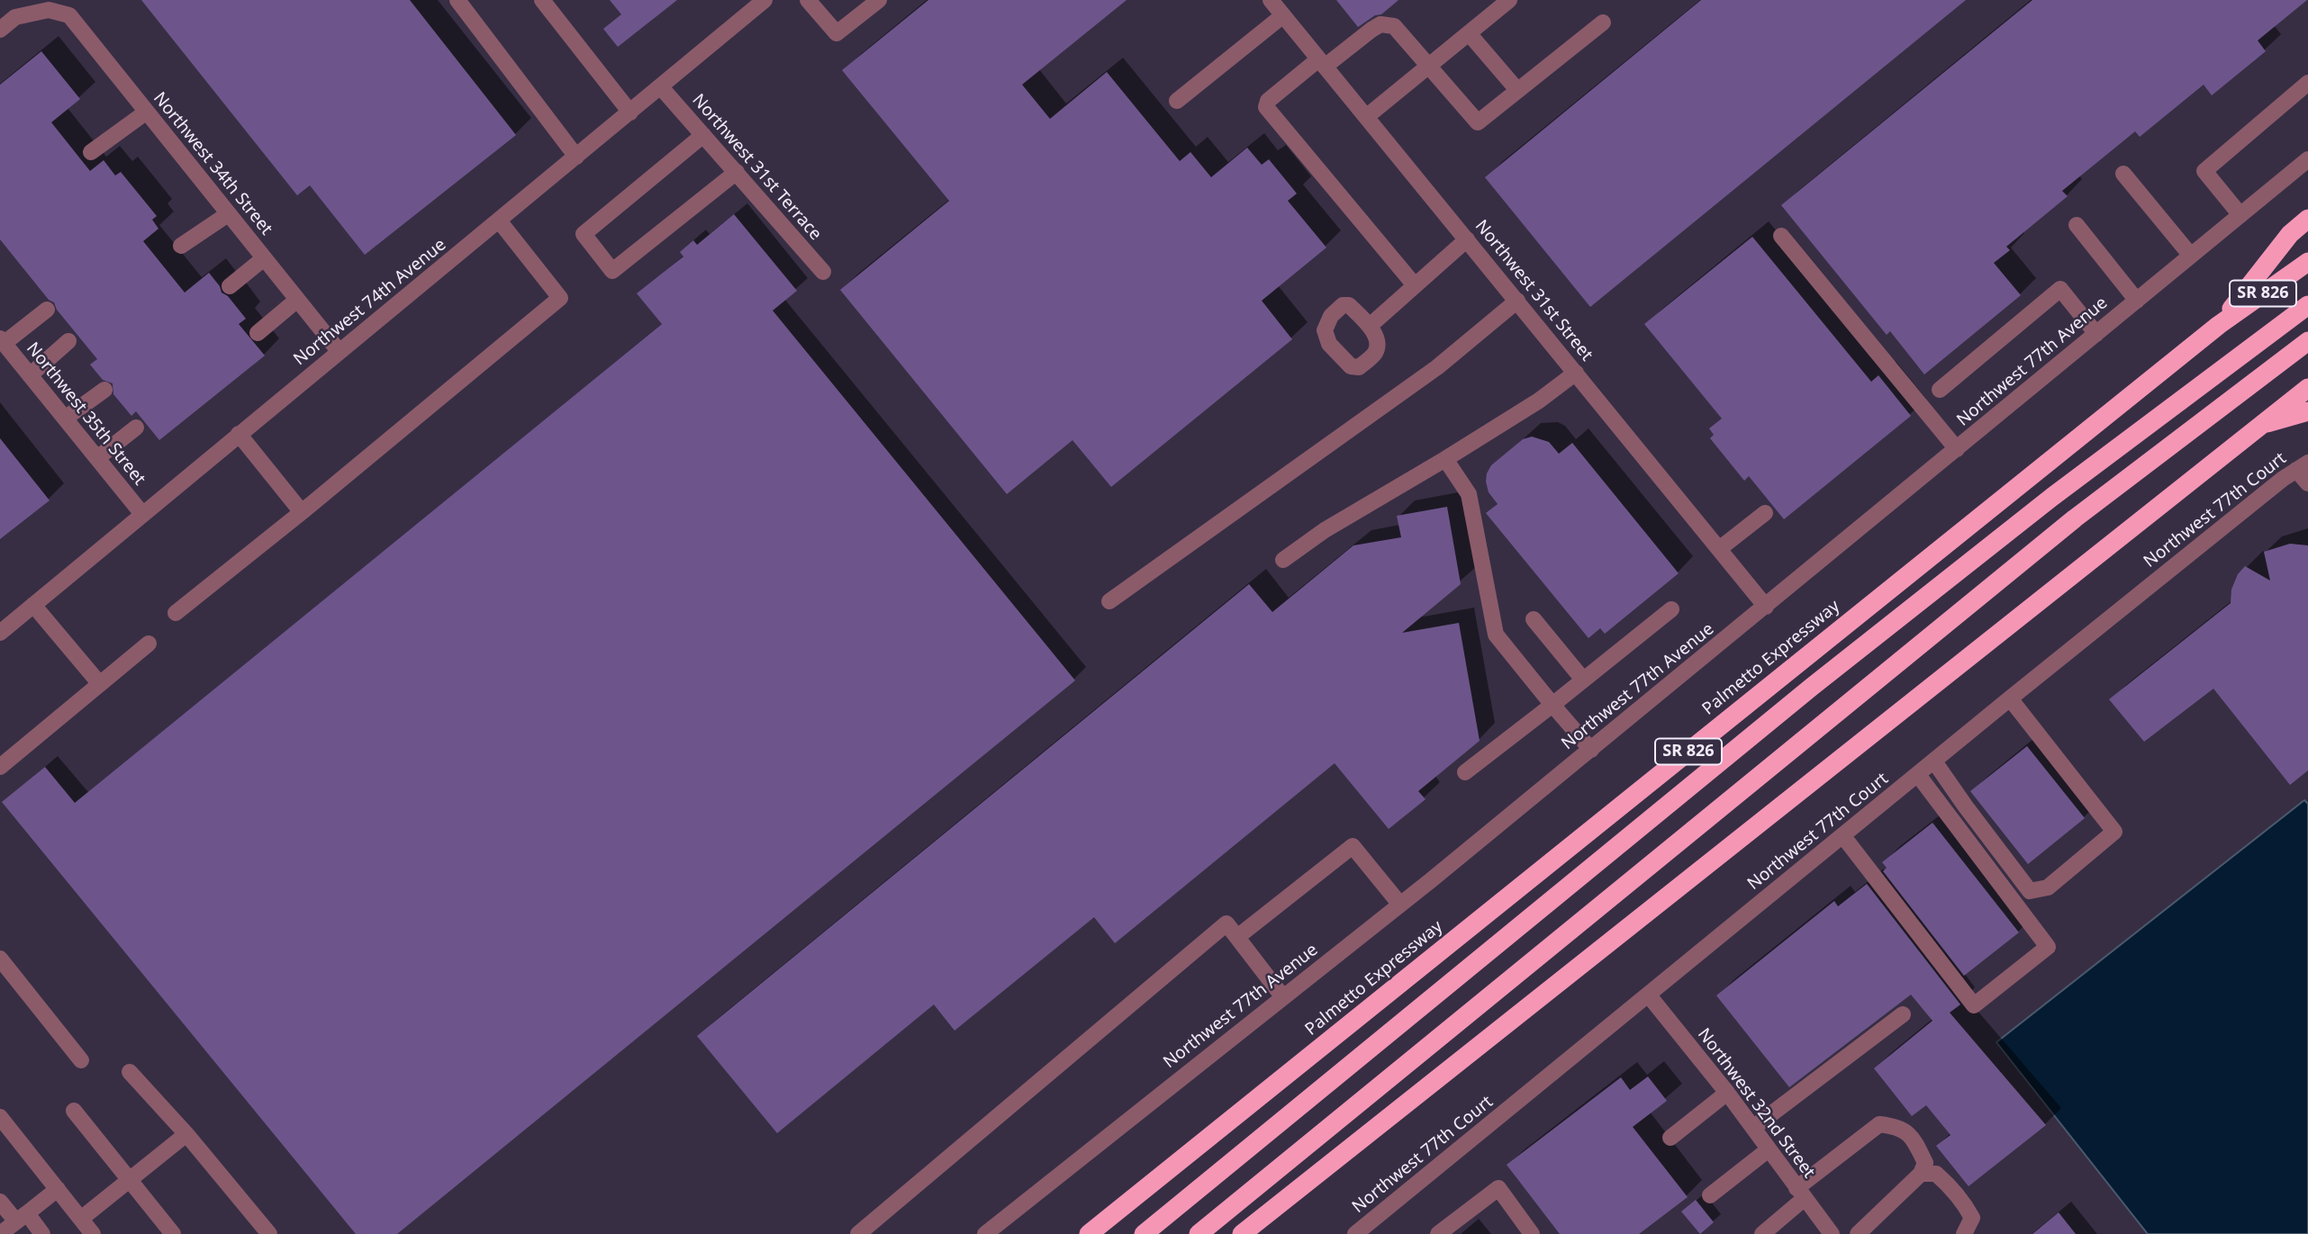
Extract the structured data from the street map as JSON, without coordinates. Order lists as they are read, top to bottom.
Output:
{
  "streets": {
    "highway": ["SR 826", "Palmetto Expressway"],
    "street": [
      "Northwest 34th Street",
      "Northwest 31st Terrace",
      "Northwest 31st Street",
      "Northwest 74th Avenue",
      "Northwest 77th Avenue",
      "Northwest 35th Street",
      "Northwest 77th Court",
      "Northwest 32nd Street"
    ]
  },
  "crossings": [
    ["Northwest 34th Street", "Northwest 74th Avenue"],
    ["Northwest 31st Terrace", "Northwest 74th Avenue"],
    ["Northwest 31st Street", "Northwest 77th Avenue"],
    ["Northwest 74th Avenue", "Northwest 35th Street"],
    ["Northwest 77th Court", "Northwest 32nd Street"]
  ]
}
